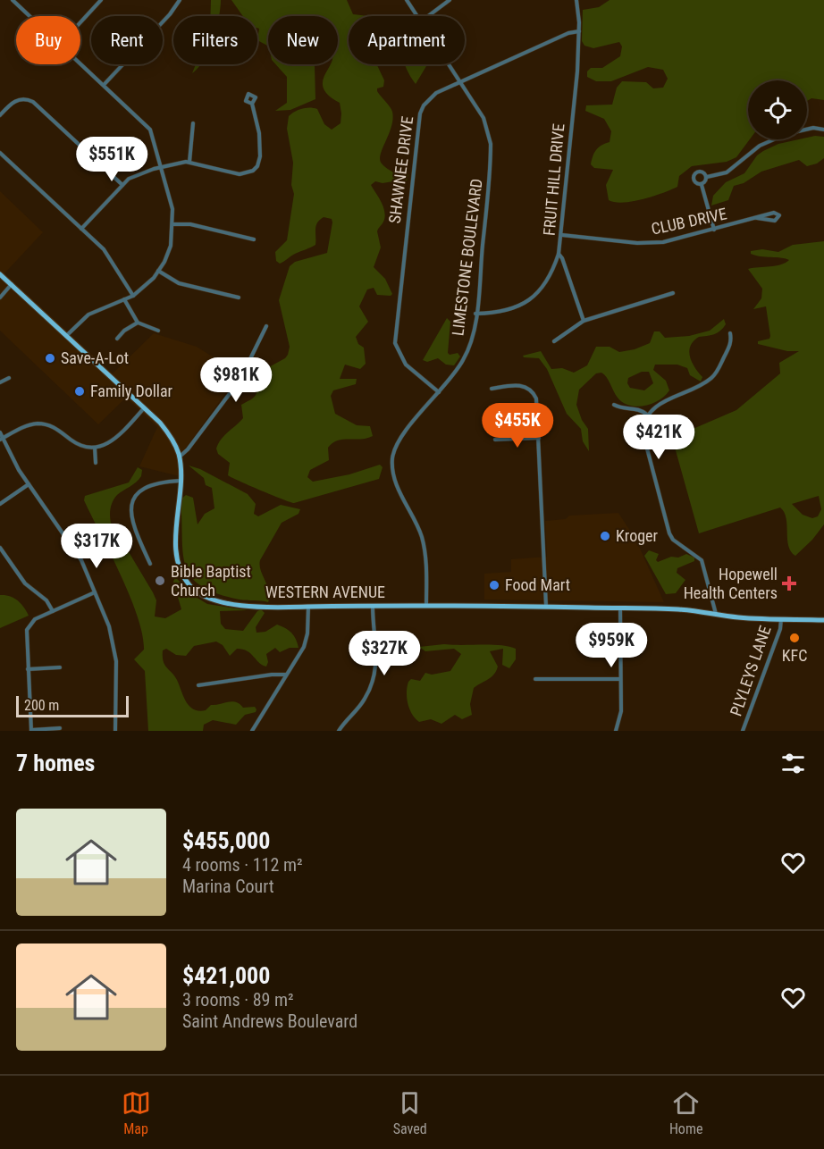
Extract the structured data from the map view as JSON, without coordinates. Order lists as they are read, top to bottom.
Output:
{
  "streets": {
    "main road": ["WESTERN AVENUE"],
    "street": [
      "SHAWNEE DRIVE",
      "FRUIT HILL DRIVE",
      "CLUB DRIVE",
      "LIMESTONE BOULEVARD",
      "PLYLEYS LANE"
    ]
  },
  "crossings": [
    ["SHAWNEE DRIVE", "FRUIT HILL DRIVE"],
    ["SHAWNEE DRIVE", "LIMESTONE BOULEVARD"],
    ["FRUIT HILL DRIVE", "CLUB DRIVE"],
    ["LIMESTONE BOULEVARD", "WESTERN AVENUE"],
    ["WESTERN AVENUE", "PLYLEYS LANE"]
  ],
  "places": {
    "other": [
      "Save-A-Lot",
      "Family Dollar",
      "Kroger",
      "Bible Baptist Church",
      "Food Mart",
      "KFC"
    ],
    "health": ["Hopewell Health Centers"]
  },
  "scale_bar": "200 m",
  "page": {
    "chip": [
      "Buy",
      "Rent",
      "Filters",
      "New",
      "Apartment"
    ],
    "price": [
      "$551K",
      "$981K",
      "$455K",
      "$421K",
      "$317K",
      "$959K",
      "$327K"
    ],
    "scale": "200 m",
    "heading": "7 homes",
    "list": [
      {
        "name": "$455,000",
        "note": "4 rooms · 112 m² · Marina Court"
      },
      {
        "name": "$421,000",
        "note": "3 rooms · 89 m² · Saint Andrews Boulevard"
      }
    ],
    "tabs": ["Map", "Saved", "Home"]
  }
}
